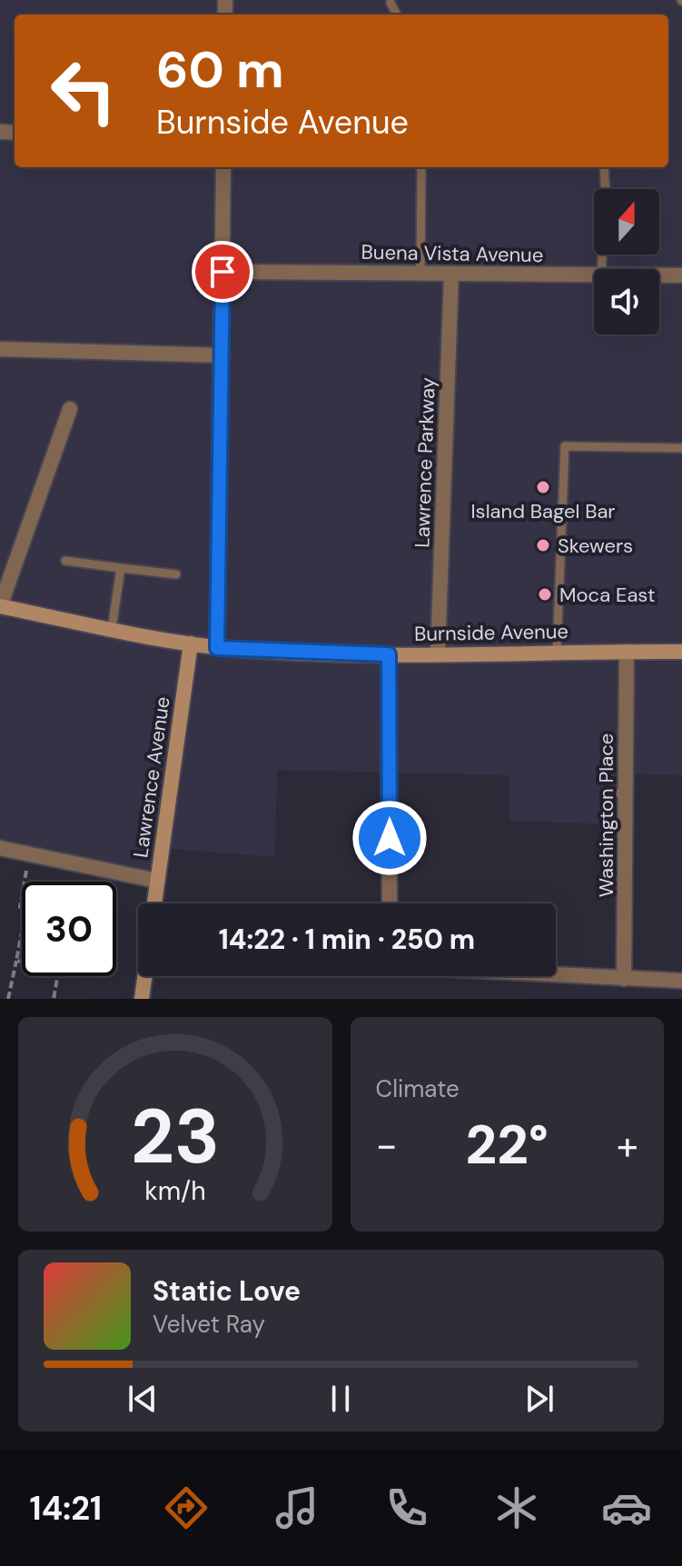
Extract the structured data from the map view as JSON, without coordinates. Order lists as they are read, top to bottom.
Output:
{
  "streets": {
    "main road": ["Burnside Avenue", "Lawrence Avenue"],
    "street": ["Buena Vista Avenue", "Lawrence Parkway", "Washington Place"]
  },
  "crossings": [
    ["Buena Vista Avenue", "Lawrence Parkway"],
    ["Lawrence Parkway", "Burnside Avenue"],
    ["Burnside Avenue", "Lawrence Avenue"],
    ["Burnside Avenue", "Washington Place"]
  ],
  "places": ["Island Bagel Bar", "Skewers", "Moca East"],
  "north": "top",
  "page": {
    "turn": ["60 m", "Burnside Avenue"],
    "limit": "30",
    "trip": "14:22 · 1 min · 250 m",
    "tile": "Climate",
    "heat": ["−", "22°", "+"],
    "song": ["Static Love", "Velvet Ray"],
    "tabs": "14:21",
    "gauge": ["23", "km/h"]
  }
}
